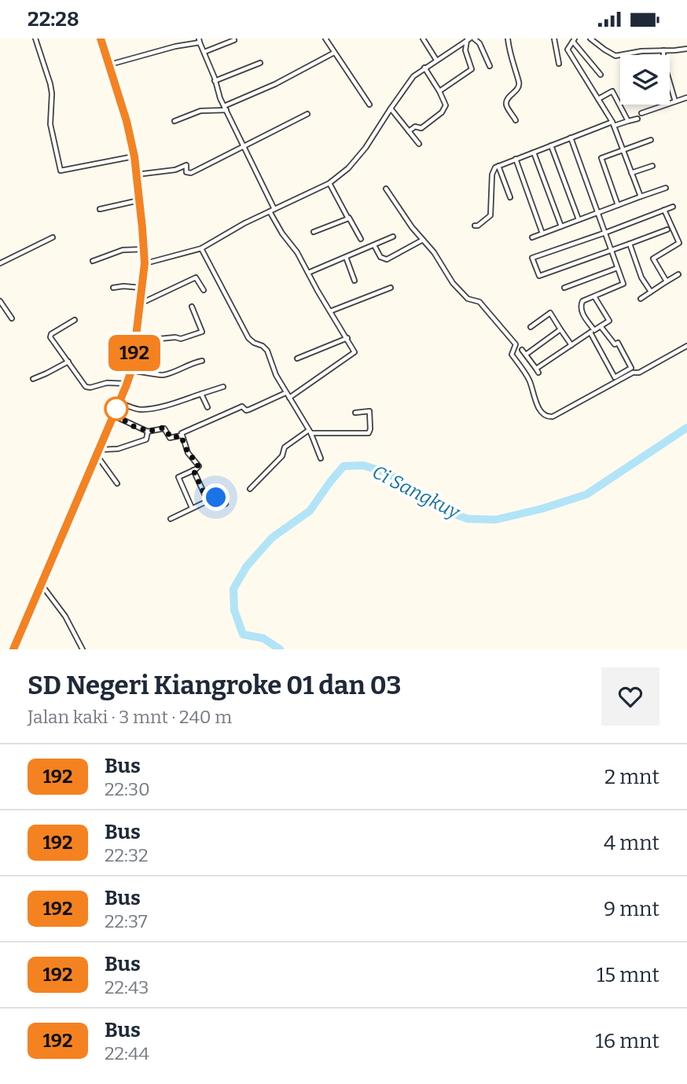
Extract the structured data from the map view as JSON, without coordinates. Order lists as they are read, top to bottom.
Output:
{
  "water": ["Ci Sangkuy"],
  "lines": ["bus line 192"],
  "page": {
    "status": "22:28",
    "on_map": "192",
    "heading": ["SD Negeri Kiangroke 01 dan 03", "Jalan kaki · 3 mnt · 240 m"],
    "list": [
      {
        "mark": "192",
        "name": "Bus",
        "note": "22:30",
        "value": "2 mnt"
      },
      {
        "mark": "192",
        "name": "Bus",
        "note": "22:32",
        "value": "4 mnt"
      },
      {
        "mark": "192",
        "name": "Bus",
        "note": "22:37",
        "value": "9 mnt"
      },
      {
        "mark": "192",
        "name": "Bus",
        "note": "22:43",
        "value": "15 mnt"
      },
      {
        "mark": "192",
        "name": "Bus",
        "note": "22:44",
        "value": "16 mnt"
      }
    ]
  }
}
